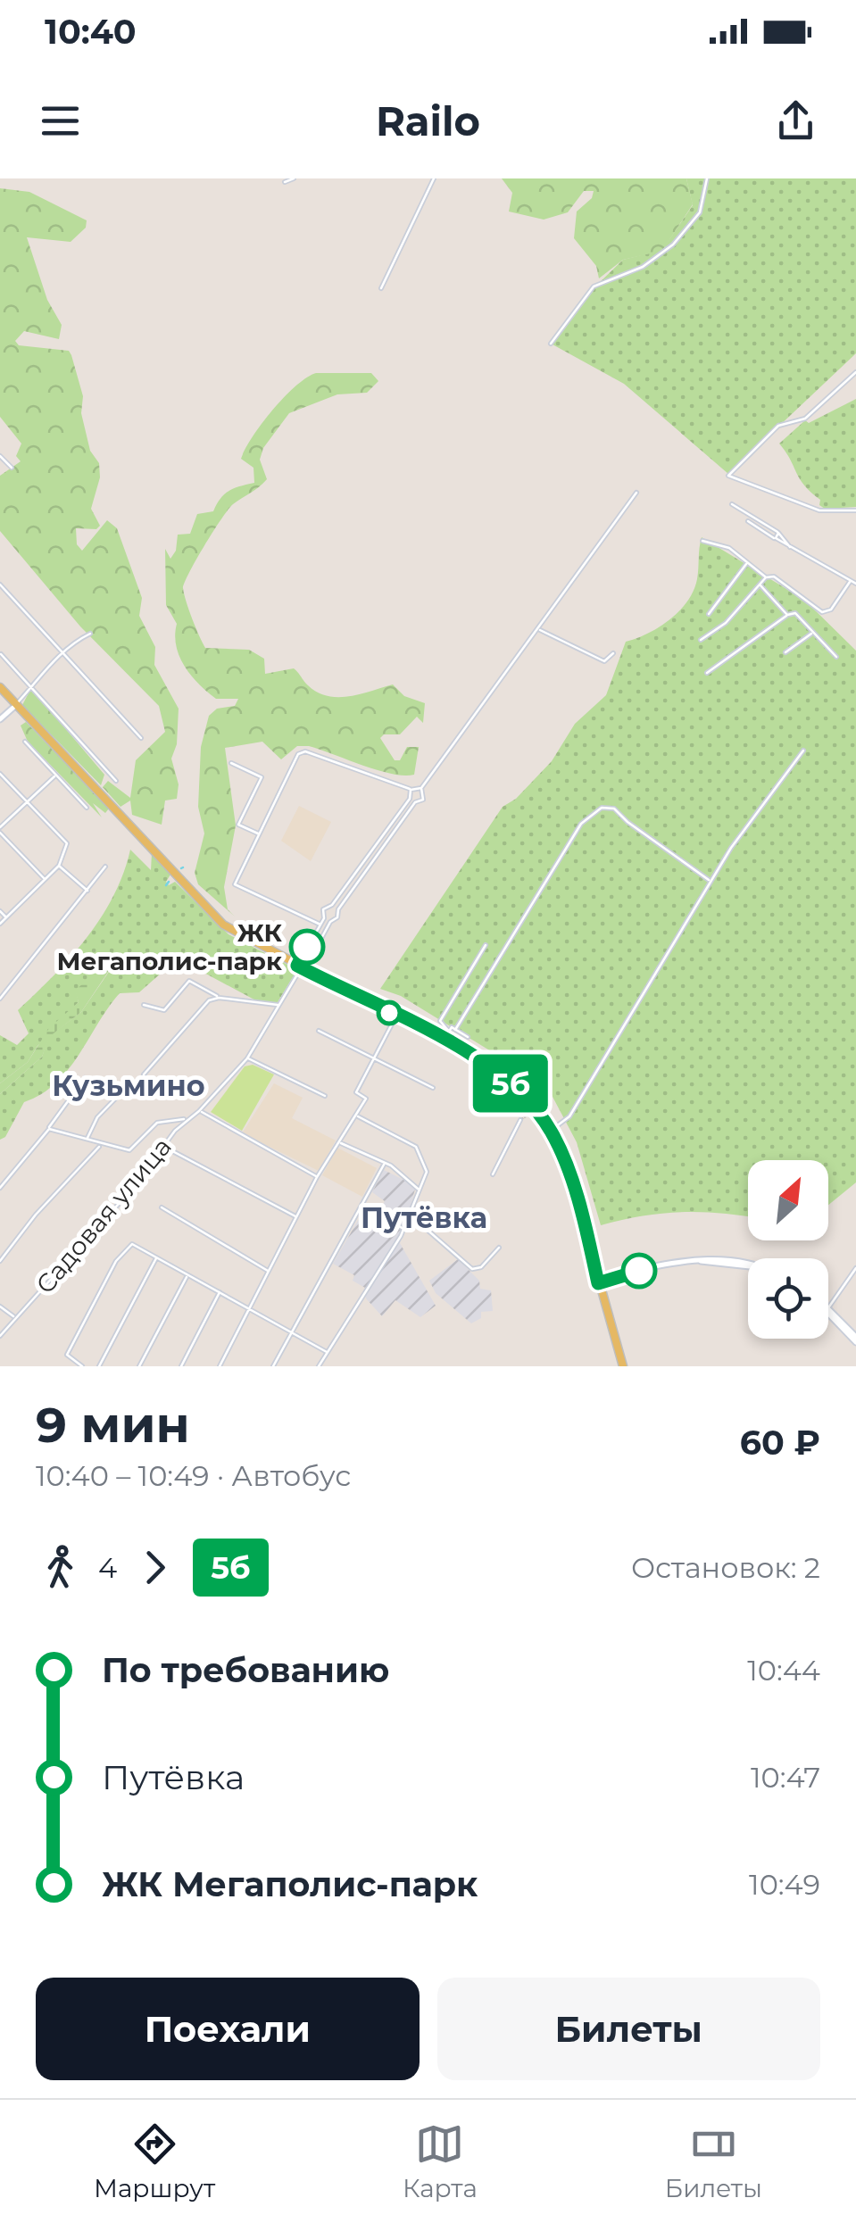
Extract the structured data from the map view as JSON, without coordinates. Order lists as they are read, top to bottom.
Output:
{
  "streets": {
    "street": ["Садовая улица"]
  },
  "districts": ["Кузьмино", "Путёвка"],
  "places": ["ЖК Мегаполис-парк"],
  "lines": ["bus line 5б"],
  "north": "top right",
  "page": {
    "status": "10:40",
    "header": "Railo",
    "on_map": "5б",
    "heading": ["9 мин", "10:40 – 10:49 · Автобус", "60 ₽"],
    "legs": ["4", "5б", "Остановок: 2"],
    "list": [
      {
        "name": "По требованию",
        "value": "10:44"
      },
      {
        "name": "Путёвка",
        "value": "10:47"
      },
      {
        "name": "ЖК Мегаполис-парк",
        "value": "10:49"
      }
    ],
    "buttons": ["Поехали", "Билеты"],
    "tabs": ["Маршрут", "Карта", "Билеты"]
  }
}
